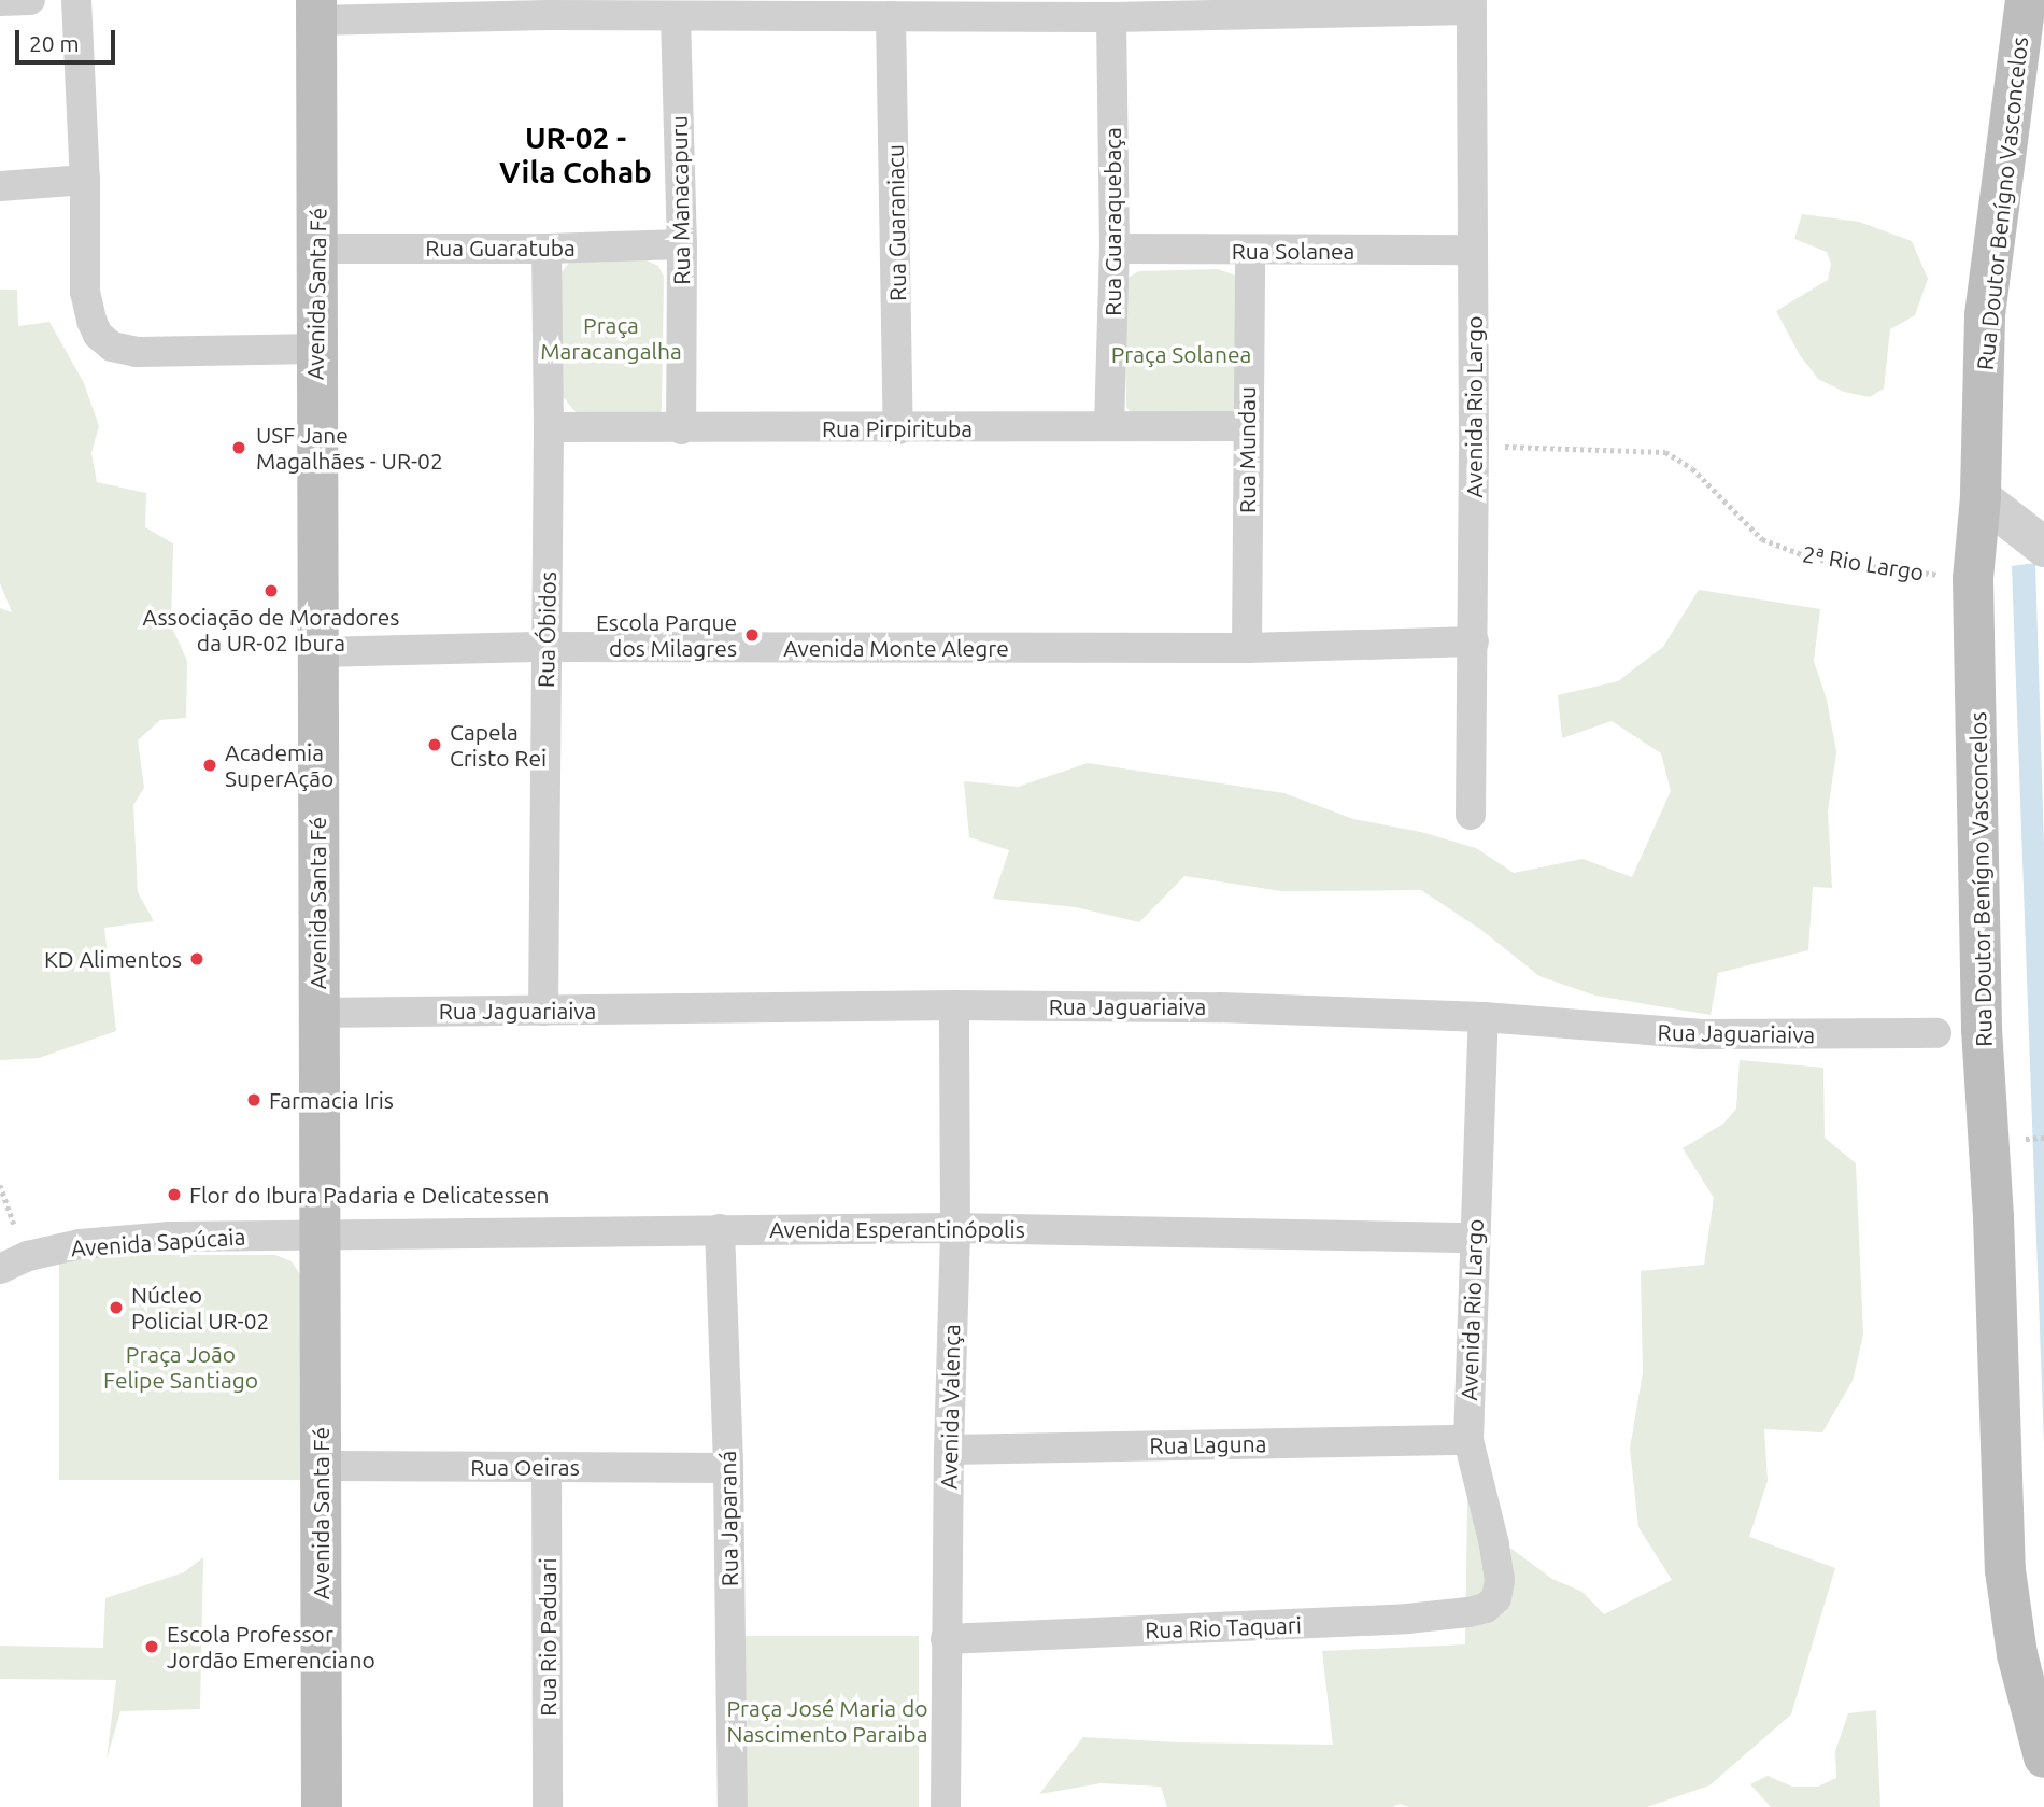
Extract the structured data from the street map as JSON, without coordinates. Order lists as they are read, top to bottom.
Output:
{
  "streets": {
    "main road": ["Rua Doutor Benígno Vasconcelos", "Avenida Santa Fé"],
    "street": [
      "Rua Manacapuru",
      "Rua Guaraquebaça",
      "Rua Guaraniacu",
      "Rua Guaratuba",
      "Rua Solanea",
      "Avenida Rio Largo",
      "Rua Pirpirituba",
      "Rua Mundau",
      "Rua Óbidos",
      "Avenida Monte Alegre",
      "Rua Jaguariaiva",
      "Avenida Esperantinópolis",
      "Avenida Sapúcaia",
      "Avenida Valença",
      "Rua Laguna",
      "Rua Oeiras",
      "Rua Japaraná",
      "Rua Rio Taquari",
      "Rua Rio Paduari"
    ],
    "path": ["2ª Rio Largo"]
  },
  "crossings": [
    ["Rua Manacapuru", "Rua Guaratuba"],
    ["Rua Manacapuru", "Rua Pirpirituba"],
    ["Rua Doutor Benígno Vasconcelos", "2ª Rio Largo"],
    ["Rua Guaraquebaça", "Rua Solanea"],
    ["Rua Guaraquebaça", "Rua Pirpirituba"],
    ["Rua Guaraniacu", "Rua Pirpirituba"],
    ["Rua Guaratuba", "Avenida Santa Fé"],
    ["Rua Guaratuba", "Rua Óbidos"],
    ["Rua Solanea", "Avenida Rio Largo"],
    ["Rua Solanea", "Rua Mundau"],
    ["Avenida Santa Fé", "Avenida Monte Alegre"],
    ["Avenida Santa Fé", "Rua Jaguariaiva"],
    ["Avenida Santa Fé", "Avenida Esperantinópolis"],
    ["Avenida Santa Fé", "Avenida Sapúcaia"],
    ["Avenida Santa Fé", "Rua Oeiras"],
    ["Avenida Rio Largo", "2ª Rio Largo"],
    ["Avenida Rio Largo", "Avenida Monte Alegre"],
    ["Avenida Rio Largo", "Rua Jaguariaiva"],
    ["Avenida Rio Largo", "Avenida Esperantinópolis"],
    ["Avenida Rio Largo", "Rua Laguna"],
    ["Avenida Rio Largo", "Rua Rio Taquari"],
    ["Rua Pirpirituba", "Rua Mundau"],
    ["Rua Pirpirituba", "Rua Óbidos"],
    ["Rua Mundau", "Avenida Monte Alegre"],
    ["Rua Óbidos", "Avenida Monte Alegre"],
    ["Rua Óbidos", "Rua Jaguariaiva"],
    ["Rua Jaguariaiva", "Avenida Valença"],
    ["Avenida Esperantinópolis", "Avenida Sapúcaia"],
    ["Avenida Esperantinópolis", "Avenida Valença"],
    ["Avenida Esperantinópolis", "Rua Japaraná"],
    ["Avenida Valença", "Rua Laguna"],
    ["Avenida Valença", "Rua Rio Taquari"],
    ["Rua Oeiras", "Rua Japaraná"],
    ["Rua Oeiras", "Rua Rio Paduari"]
  ],
  "districts": ["UR-02 - Vila Cohab"],
  "parks": [
    "Praça Maracangalha",
    "Praça Solanea",
    "Praça João Felipe Santiago",
    "Praça José Maria do Nascimento Paraiba"
  ],
  "places": [
    "USF Jane Magalhães - UR-02",
    "Associação de Moradores da UR-02 Ibura",
    "Escola Parque dos Milagres",
    "Capela Cristo Rei",
    "Academia SuperAção",
    "KD Alimentos",
    "Farmacia Iris",
    "Flor do Ibura Padaria e Delicatessen",
    "Núcleo Policial UR-02",
    "Escola Professor Jordão Emerenciano"
  ],
  "scale_bar": "20 m"
}
